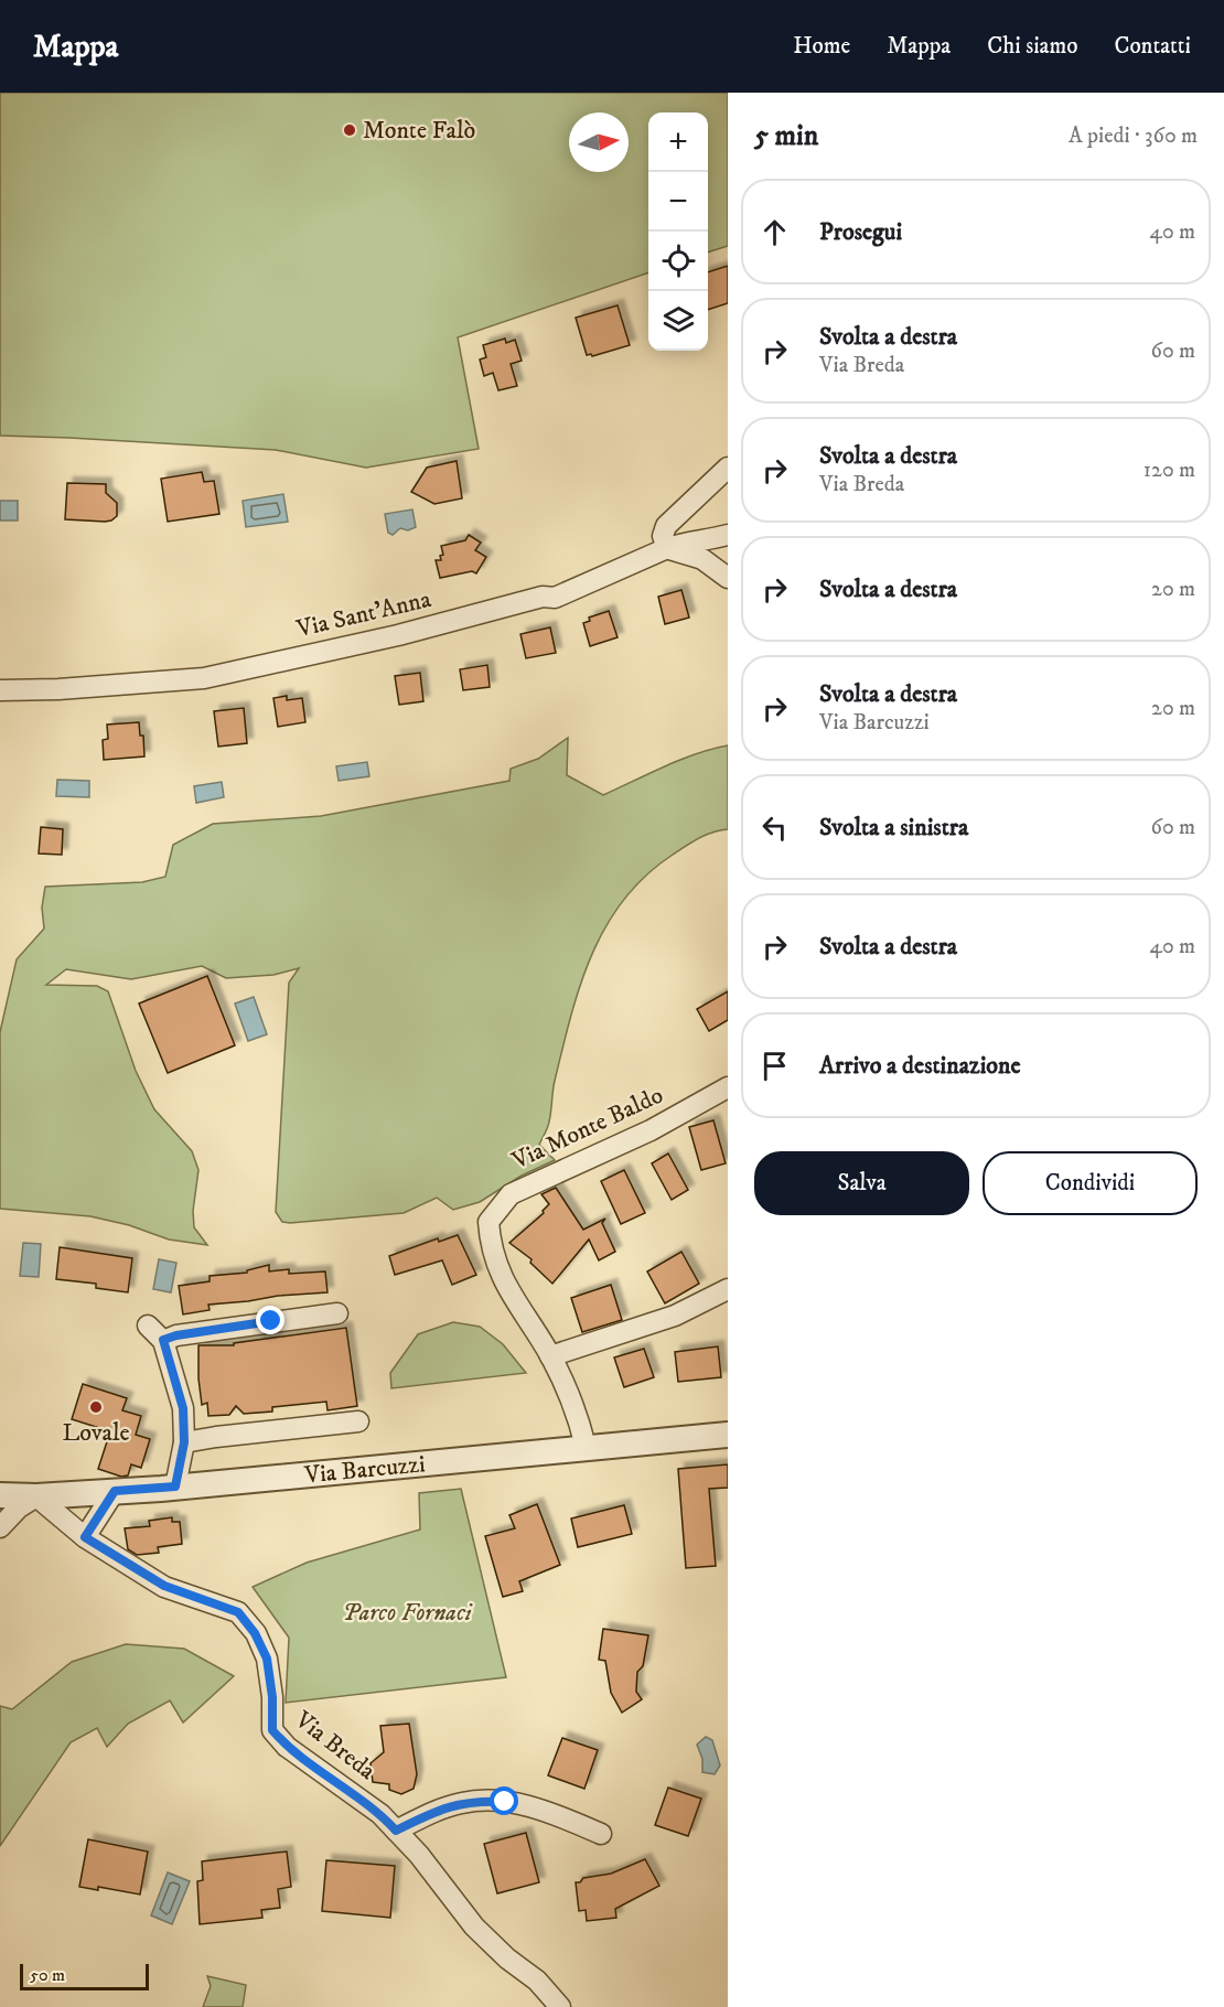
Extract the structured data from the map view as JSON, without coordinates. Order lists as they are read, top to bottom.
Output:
{
  "streets": {
    "street": [
      "Via Sant'Anna",
      "Via Monte Baldo",
      "Via Barcuzzi",
      "Via Breda"
    ]
  },
  "crossings": [
    ["Via Monte Baldo", "Via Barcuzzi"],
    ["Via Barcuzzi", "Via Breda"]
  ],
  "parks": ["Parco Fornaci"],
  "places": ["Monte Falò", "Lovale"],
  "scale_bar": "50 m",
  "north": "right",
  "page": {
    "header": "Mappa",
    "nav": [
      "Home",
      "Mappa",
      "Chi siamo",
      "Contatti"
    ],
    "heading": ["5 min", "A piedi · 360 m"],
    "map_buttons": ["+", "−"],
    "list": [
      ["Prosegui", "40 m"],
      ["Svolta a destra", "Via Breda", "60 m"],
      ["Svolta a destra", "Via Breda", "120 m"],
      ["Svolta a destra", "20 m"],
      ["Svolta a destra", "Via Barcuzzi", "20 m"],
      ["Svolta a sinistra", "60 m"],
      ["Svolta a destra", "40 m"],
      "Arrivo a destinazione"
    ],
    "buttons": ["Salva", "Condividi"],
    "scale": "50 m"
  }
}
